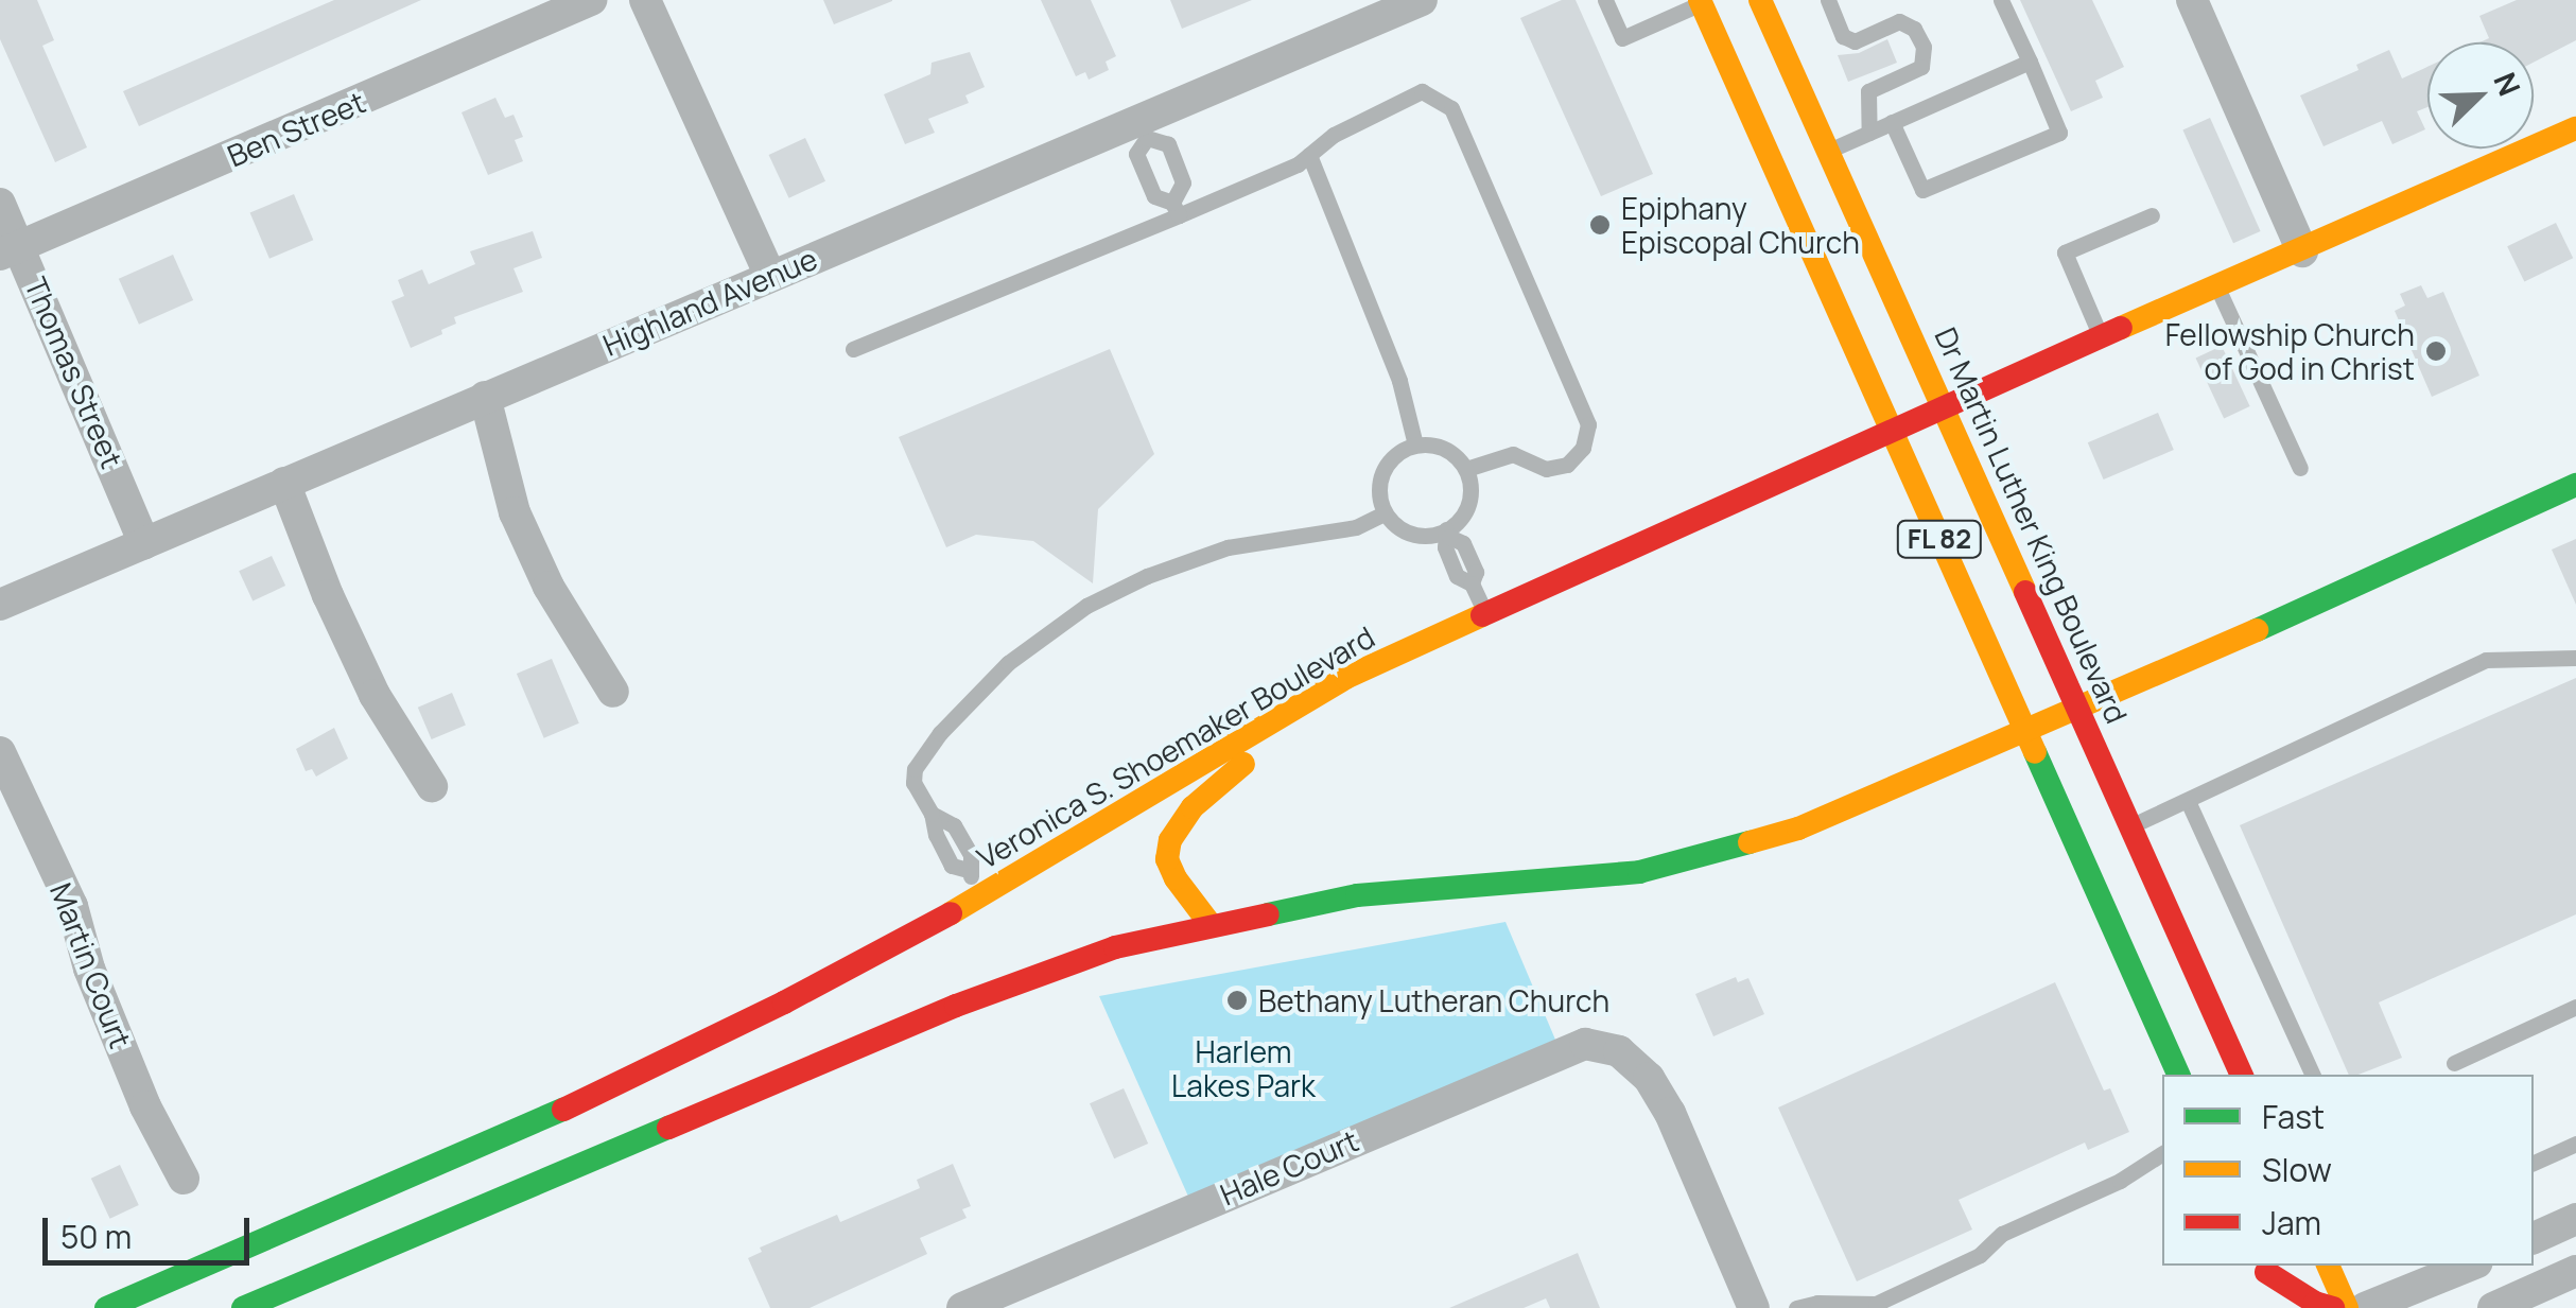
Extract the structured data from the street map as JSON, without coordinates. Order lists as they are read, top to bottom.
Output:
{
  "streets": {
    "street": [
      "Ben Street",
      "Highland Avenue",
      "Thomas Street",
      "Dr Martin Luther King Boulevard",
      "FL 82",
      "Veronica S. Shoemaker Boulevard",
      "Martin Court",
      "Hale Court"
    ]
  },
  "crossings": [
    ["Ben Street", "Thomas Street"],
    ["Highland Avenue", "Thomas Street"],
    ["Dr Martin Luther King Boulevard", "Veronica S. Shoemaker Boulevard"],
    ["FL 82", "Veronica S. Shoemaker Boulevard"]
  ],
  "parks": ["Harlem Lakes Park"],
  "places": ["Epiphany Episcopal Church", "Fellowship Church of God in Christ", "Bethany Lutheran Church"],
  "legend": ["Fast", "Slow", "Jam"],
  "scale_bar": "50 m",
  "north": "top right"
}
